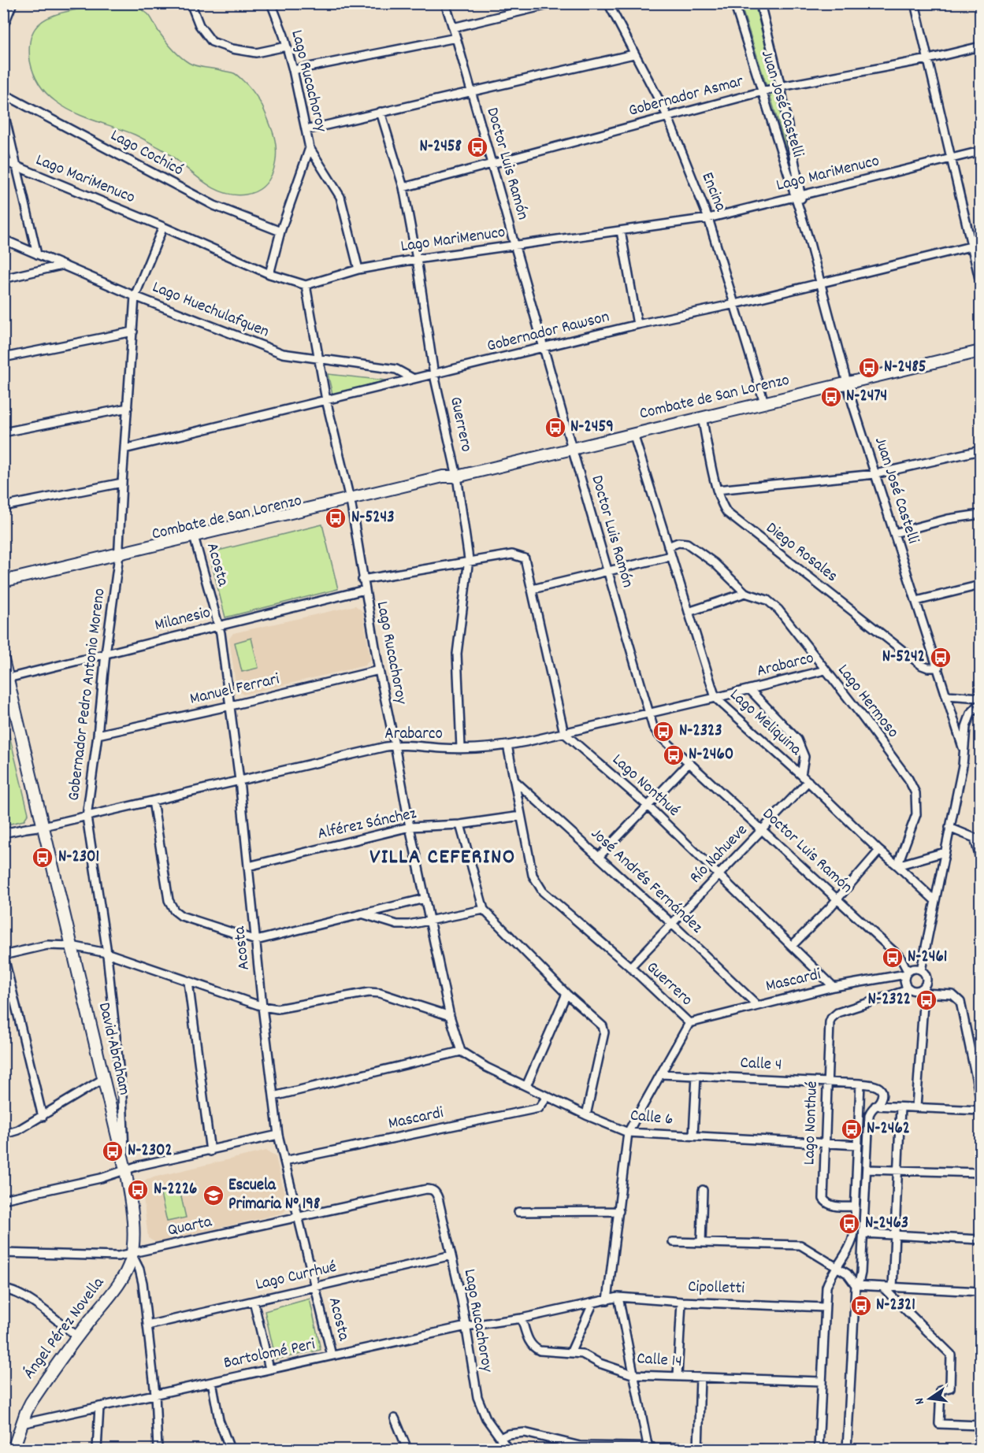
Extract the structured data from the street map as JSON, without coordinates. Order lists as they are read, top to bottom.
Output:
{
  "streets": {
    "main road": ["Combate de San Lorenzo", "David Abraham", "Ángel Pérez Novella"],
    "street": [
      "Lago Rucachoroy",
      "Gobernador Asmar",
      "Juan José Castelli",
      "Lago Cochicó",
      "Doctor Luis Ramón",
      "Lago MariMenuco",
      "Encina",
      "Lago Huechulafquen",
      "Gobernador Rawson",
      "Guerrero",
      "Diego Rosales",
      "Acosta",
      "Milanesio",
      "Arabarco",
      "Manuel Ferrari",
      "Gobernador Pedro Antonio Moreno",
      "Lago Hermoso",
      "Lago Meliquina",
      "Lago Nonthué",
      "Alférez Sánchez",
      "Río Nahueve",
      "José Andrés Fernández",
      "Mascardi",
      "Calle 4",
      "Calle 6",
      "Quarta",
      "Lago Currhué",
      "Cipolletti",
      "Bartolomé Peri",
      "Calle 14"
    ]
  },
  "crossings": [
    ["Lago Rucachoroy", "Lago Cochicó"],
    ["Lago Rucachoroy", "Lago MariMenuco"],
    ["Lago Rucachoroy", "Lago Huechulafquen"],
    ["Lago Rucachoroy", "Gobernador Rawson"],
    ["Lago Rucachoroy", "Combate de San Lorenzo"],
    ["Lago Rucachoroy", "Milanesio"],
    ["Lago Rucachoroy", "Arabarco"],
    ["Lago Rucachoroy", "Manuel Ferrari"],
    ["Lago Rucachoroy", "Alférez Sánchez"],
    ["Lago Rucachoroy", "Calle 6"],
    ["Lago Rucachoroy", "Quarta"],
    ["Lago Rucachoroy", "Lago Currhué"],
    ["Lago Rucachoroy", "Bartolomé Peri"],
    ["Gobernador Asmar", "Juan José Castelli"],
    ["Gobernador Asmar", "Doctor Luis Ramón"],
    ["Gobernador Asmar", "Encina"],
    ["Gobernador Asmar", "Guerrero"],
    ["Juan José Castelli", "Lago MariMenuco"],
    ["Juan José Castelli", "Gobernador Rawson"],
    ["Juan José Castelli", "Combate de San Lorenzo"],
    ["Juan José Castelli", "Diego Rosales"],
    ["Doctor Luis Ramón", "Lago MariMenuco"],
    ["Doctor Luis Ramón", "Gobernador Rawson"],
    ["Doctor Luis Ramón", "Combate de San Lorenzo"],
    ["Doctor Luis Ramón", "Arabarco"],
    ["Doctor Luis Ramón", "Lago Nonthué"],
    ["Doctor Luis Ramón", "Río Nahueve"],
    ["Doctor Luis Ramón", "Mascardi"],
    ["Lago MariMenuco", "Encina"],
    ["Lago MariMenuco", "Guerrero"],
    ["Lago MariMenuco", "Gobernador Pedro Antonio Moreno"],
    ["Encina", "Gobernador Rawson"],
    ["Encina", "Combate de San Lorenzo"],
    ["Lago Huechulafquen", "Gobernador Rawson"],
    ["Lago Huechulafquen", "Gobernador Pedro Antonio Moreno"],
    ["Gobernador Rawson", "Guerrero"],
    ["Gobernador Rawson", "Gobernador Pedro Antonio Moreno"],
    ["Combate de San Lorenzo", "Guerrero"],
    ["Combate de San Lorenzo", "Diego Rosales"],
    ["Combate de San Lorenzo", "Acosta"],
    ["Combate de San Lorenzo", "Gobernador Pedro Antonio Moreno"],
    ["Combate de San Lorenzo", "Lago Meliquina"],
    ["Guerrero", "Arabarco"],
    ["Guerrero", "Alférez Sánchez"],
    ["Guerrero", "Río Nahueve"],
    ["Guerrero", "José Andrés Fernández"],
    ["Guerrero", "Mascardi"],
    ["Guerrero", "Calle 4"],
    ["Guerrero", "Calle 6"],
    ["Guerrero", "Cipolletti"],
    ["Guerrero", "Bartolomé Peri"],
    ["Acosta", "Milanesio"],
    ["Acosta", "Arabarco"],
    ["Acosta", "Manuel Ferrari"],
    ["Acosta", "Alférez Sánchez"],
    ["Acosta", "Mascardi"],
    ["Acosta", "Quarta"],
    ["Acosta", "Lago Currhué"],
    ["Acosta", "Bartolomé Peri"],
    ["Milanesio", "Gobernador Pedro Antonio Moreno"],
    ["Milanesio", "David Abraham"],
    ["Arabarco", "Gobernador Pedro Antonio Moreno"],
    ["Arabarco", "Lago Hermoso"],
    ["Arabarco", "Lago Meliquina"],
    ["Arabarco", "Lago Nonthué"],
    ["Arabarco", "David Abraham"],
    ["Manuel Ferrari", "Gobernador Pedro Antonio Moreno"],
    ["Gobernador Pedro Antonio Moreno", "David Abraham"],
    ["Lago Hermoso", "Lago Meliquina"],
    ["Lago Meliquina", "Río Nahueve"],
    ["Lago Nonthué", "Río Nahueve"],
    ["Lago Nonthué", "Mascardi"],
    ["Lago Nonthué", "Calle 4"],
    ["Lago Nonthué", "Calle 6"],
    ["Río Nahueve", "José Andrés Fernández"],
    ["José Andrés Fernández", "Mascardi"],
    ["Mascardi", "Calle 6"],
    ["David Abraham", "Quarta"],
    ["David Abraham", "Lago Currhué"],
    ["David Abraham", "Ángel Pérez Novella"],
    ["David Abraham", "Bartolomé Peri"],
    ["Quarta", "Ángel Pérez Novella"],
    ["Cipolletti", "Bartolomé Peri"],
    ["Ángel Pérez Novella", "Bartolomé Peri"],
    ["Bartolomé Peri", "Calle 14"]
  ],
  "districts": ["VILLA CEFERINO"],
  "places": {
    "bus stop": [
      "N-2458",
      "N-2485",
      "N-2474",
      "N-2459",
      "N-5243",
      "N-5242",
      "N-2323",
      "N-2460",
      "N-2301",
      "N-2461",
      "N-2322",
      "N-2462",
      "N-2302",
      "N-2226",
      "N-2463",
      "N-2321"
    ],
    "school or university": ["Escuela Primaria N° 198"]
  },
  "north": "left"
}
